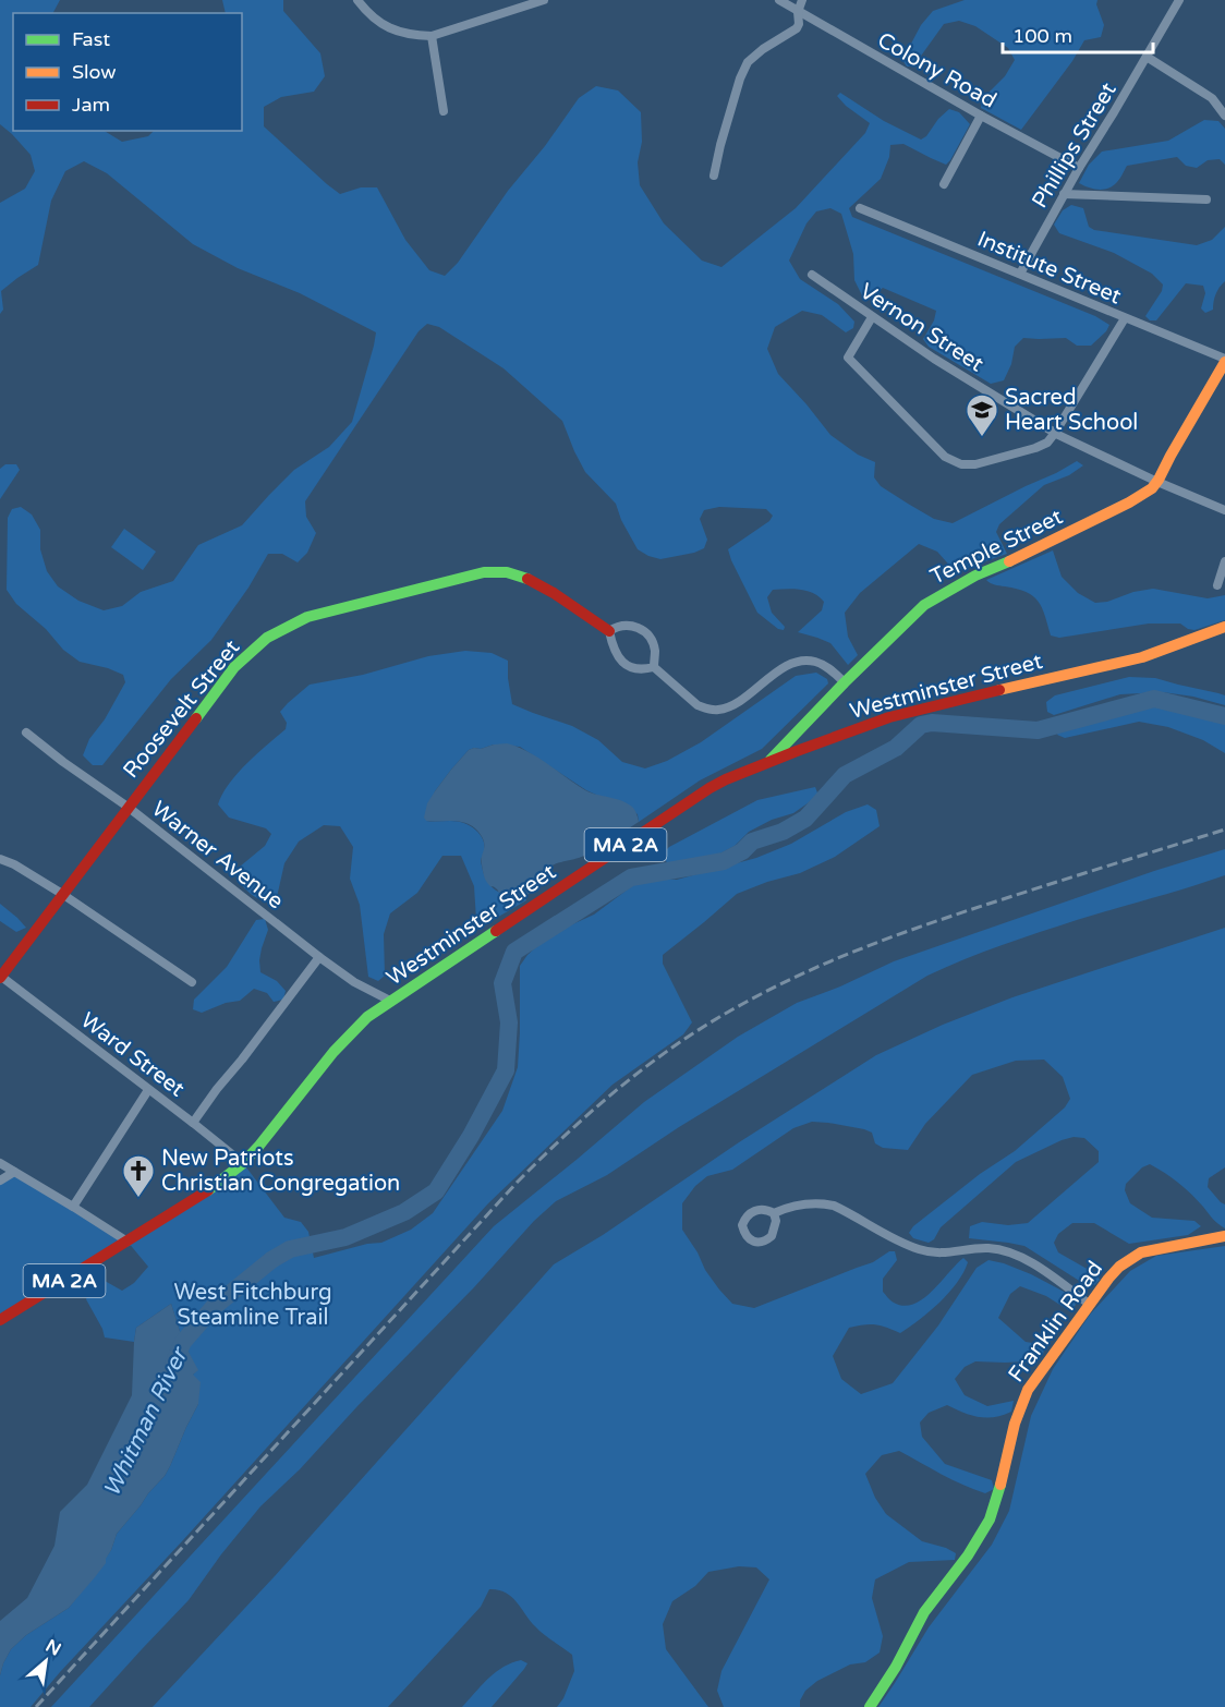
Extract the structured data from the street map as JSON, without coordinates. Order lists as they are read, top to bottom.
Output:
{
  "streets": {
    "main road": [
      "Temple Street",
      "Westminster Street",
      "Roosevelt Street",
      "MA 2A",
      "Franklin Road"
    ],
    "street": [
      "Colony Road",
      "Phillips Street",
      "Institute Street",
      "Vernon Street",
      "Warner Avenue",
      "Ward Street"
    ]
  },
  "crossings": [
    ["Colony Road", "Phillips Street"],
    ["Phillips Street", "Institute Street"],
    ["Institute Street", "Temple Street"],
    ["Vernon Street", "Temple Street"],
    ["Temple Street", "Westminster Street"],
    ["Westminster Street", "Warner Avenue"],
    ["Westminster Street", "Ward Street"],
    ["Roosevelt Street", "Warner Avenue"],
    ["Roosevelt Street", "Ward Street"]
  ],
  "water": ["Whitman River"],
  "parks": ["West Fitchburg Steamline Trail"],
  "places": {
    "school or university": ["Sacred Heart School"],
    "church": ["New Patriots Christian Congregation"]
  },
  "legend": ["Fast", "Slow", "Jam"],
  "scale_bar": "100 m",
  "north": "top right"
}
